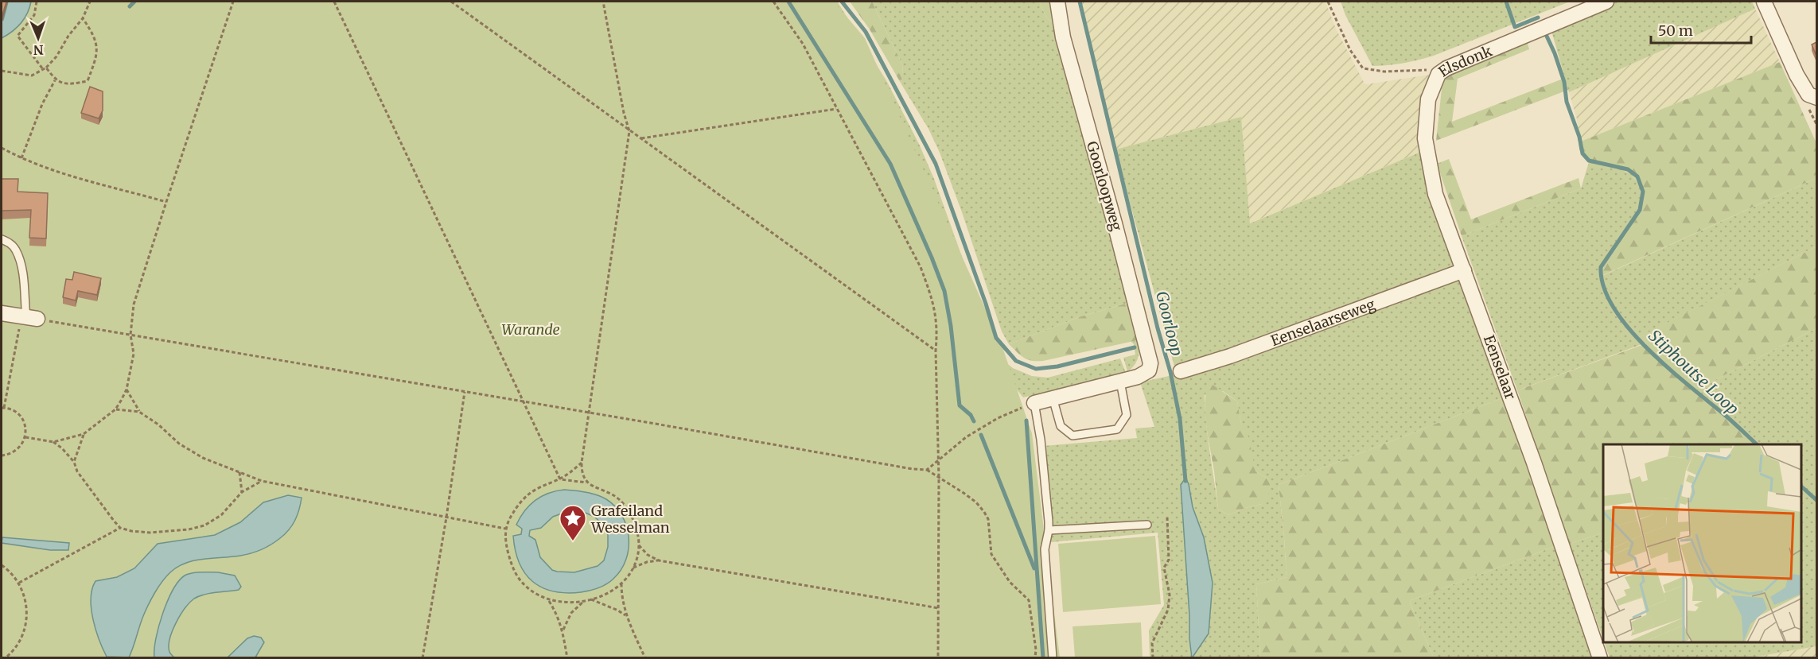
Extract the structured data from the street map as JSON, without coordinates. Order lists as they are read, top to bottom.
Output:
{
  "streets": {
    "street": [
      "Elsdonk",
      "Goorloopweg",
      "Eenselaarseweg",
      "Eenselaar"
    ]
  },
  "crossings": [
    ["Elsdonk", "Eenselaar"],
    ["Eenselaarseweg", "Eenselaar"]
  ],
  "water": ["Goorloop", "Stiphoutse Loop"],
  "parks": ["Warande"],
  "places": {
    "place": ["Grafeiland Wesselman"]
  },
  "scale_bar": "50 m",
  "north": "bottom"
}
